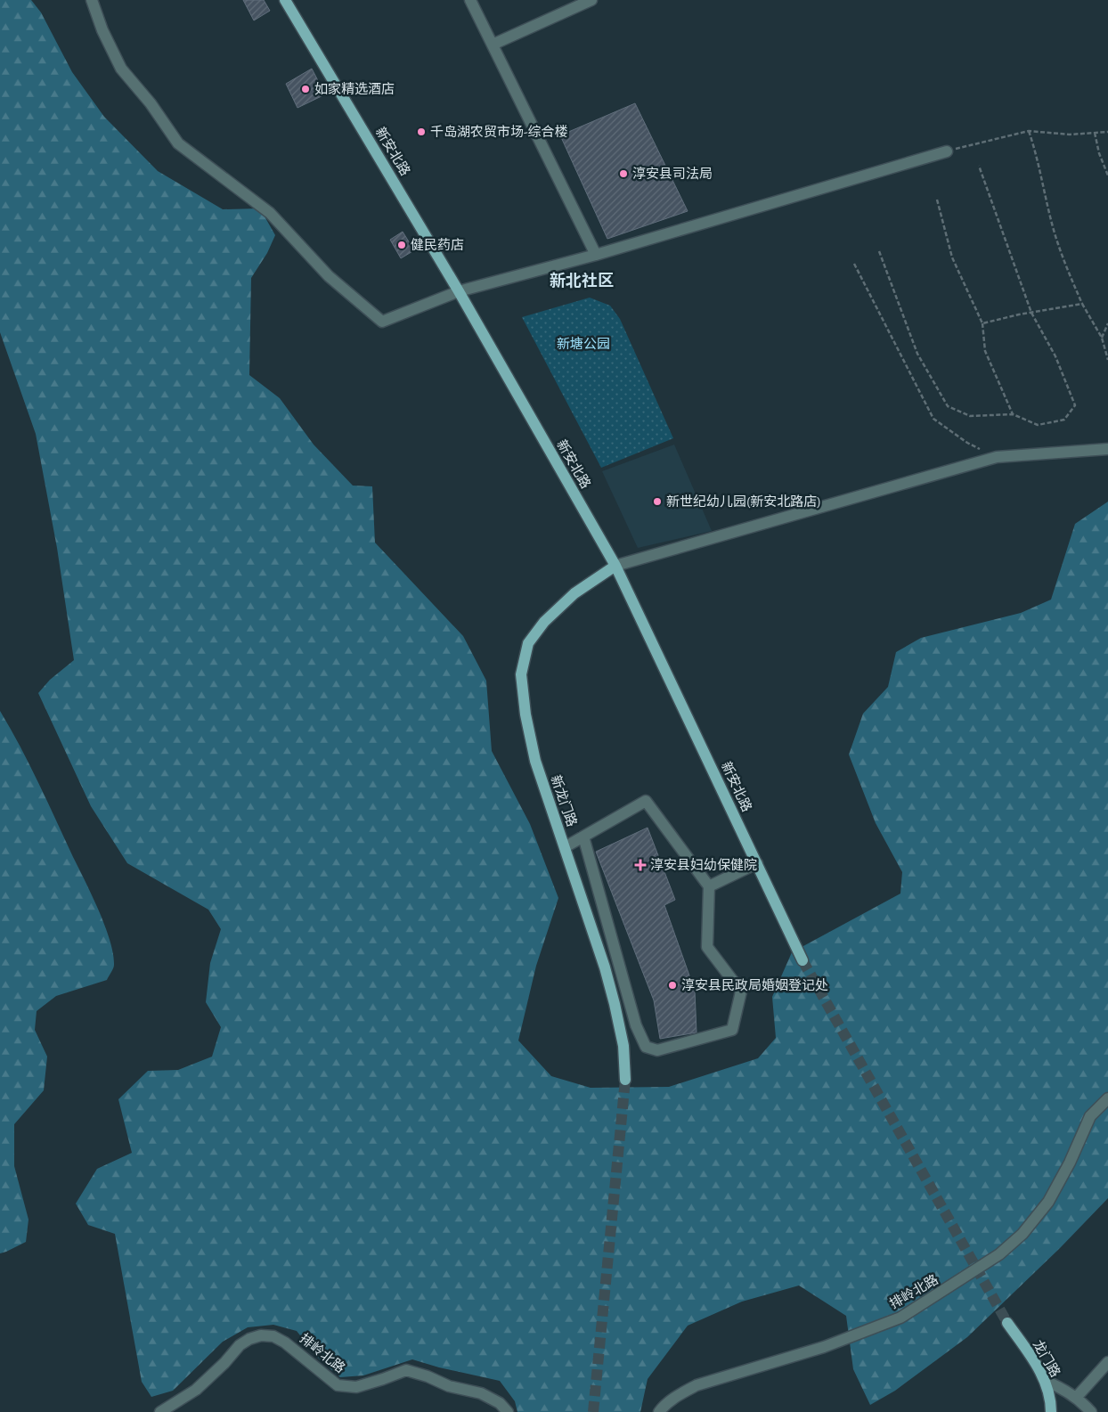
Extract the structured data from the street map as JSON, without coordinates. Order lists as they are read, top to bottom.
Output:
{
  "streets": {
    "main road": ["新安北路", "新龙门路", "龙门路"],
    "street": ["排岭北路"]
  },
  "crossings": [
    ["新安北路", "新龙门路"]
  ],
  "districts": ["新北社区"],
  "parks": ["新塘公园"],
  "places": {
    "other": [
      "如家精选酒店",
      "千岛湖农贸市场-综合楼",
      "淳安县司法局",
      "健民药店",
      "新世纪幼儿园(新安北路店)",
      "淳安县民政局婚姻登记处"
    ],
    "health": ["淳安县妇幼保健院"]
  }
}
